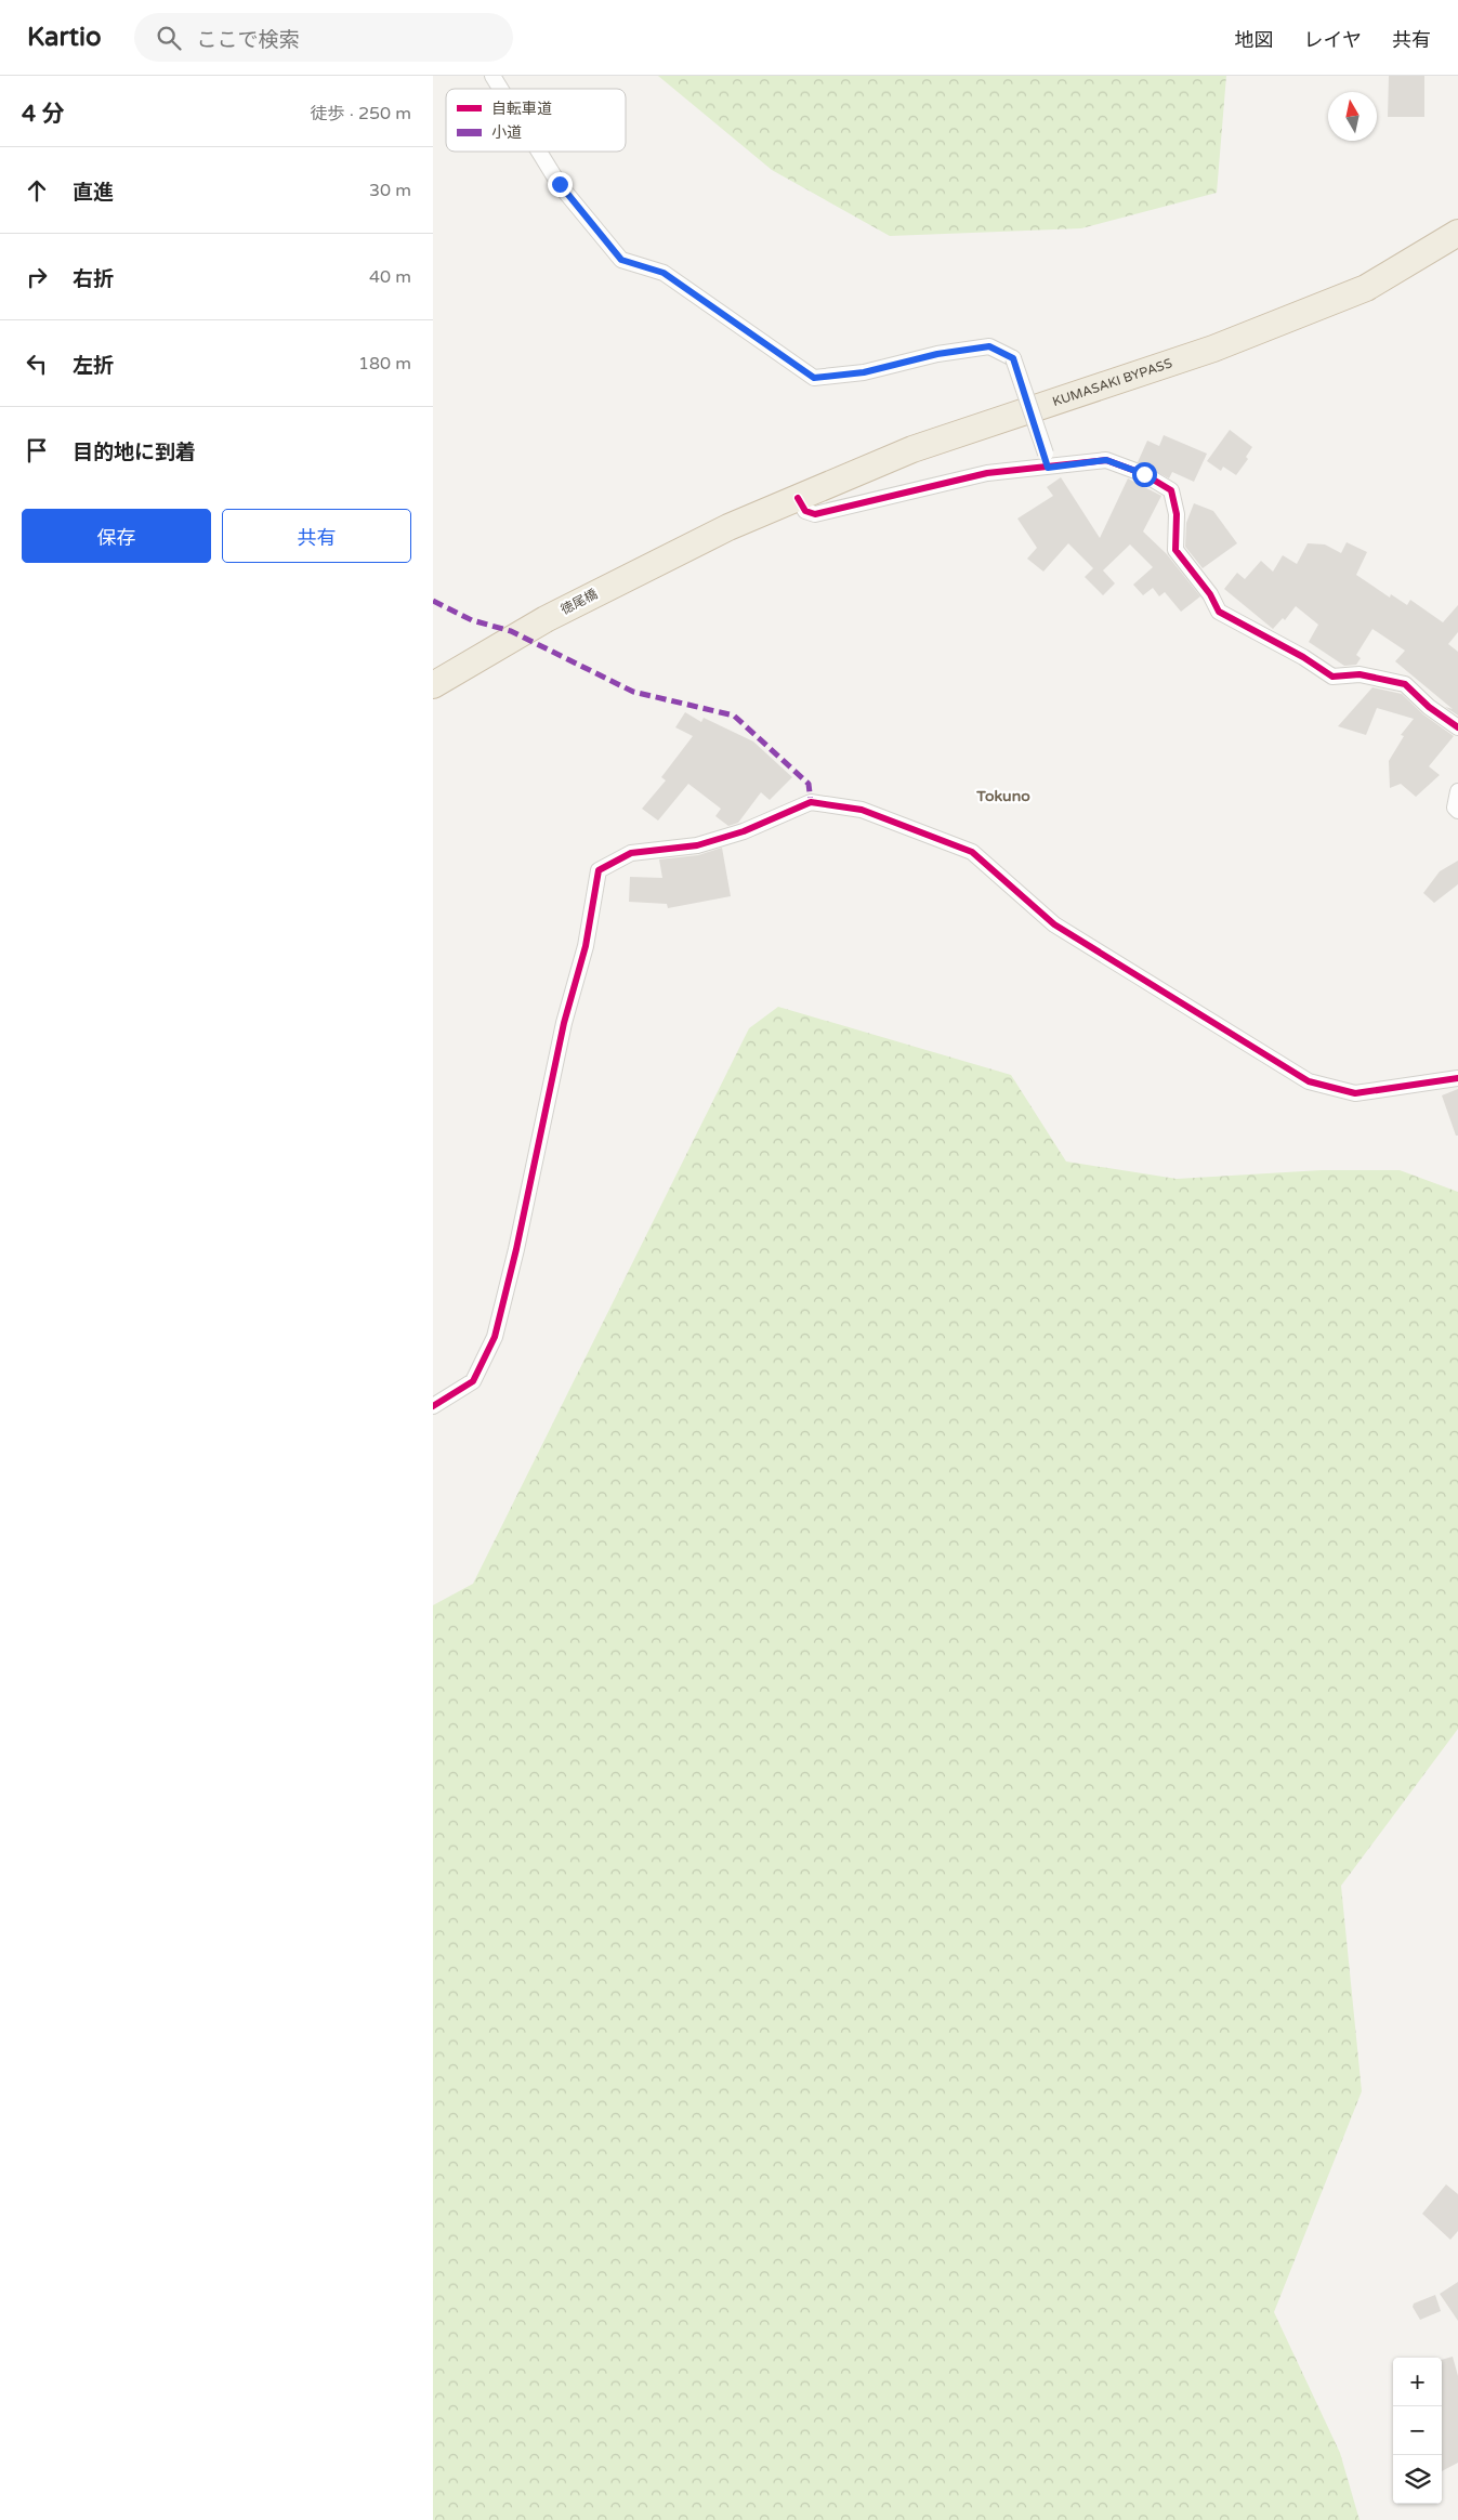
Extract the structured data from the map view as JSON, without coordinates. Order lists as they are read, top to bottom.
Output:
{
  "streets": {
    "highway": ["KUMASAKI BYPASS", "徳尾橋"]
  },
  "crossings": [
    ["KUMASAKI BYPASS", "徳尾橋"]
  ],
  "districts": ["Tokuno"],
  "legend": ["自転車道", "小道"],
  "north": "top",
  "page": {
    "header": "Kartio",
    "search": "ここで検索",
    "nav": ["地図", "レイヤ", "共有"],
    "heading": ["4 分", "徒歩 · 250 m"],
    "list": [
      ["直進", "30 m"],
      ["右折", "40 m"],
      ["左折", "180 m"],
      "目的地に到着"
    ],
    "buttons": ["保存", "共有"],
    "map_buttons": ["+", "−"]
  }
}
